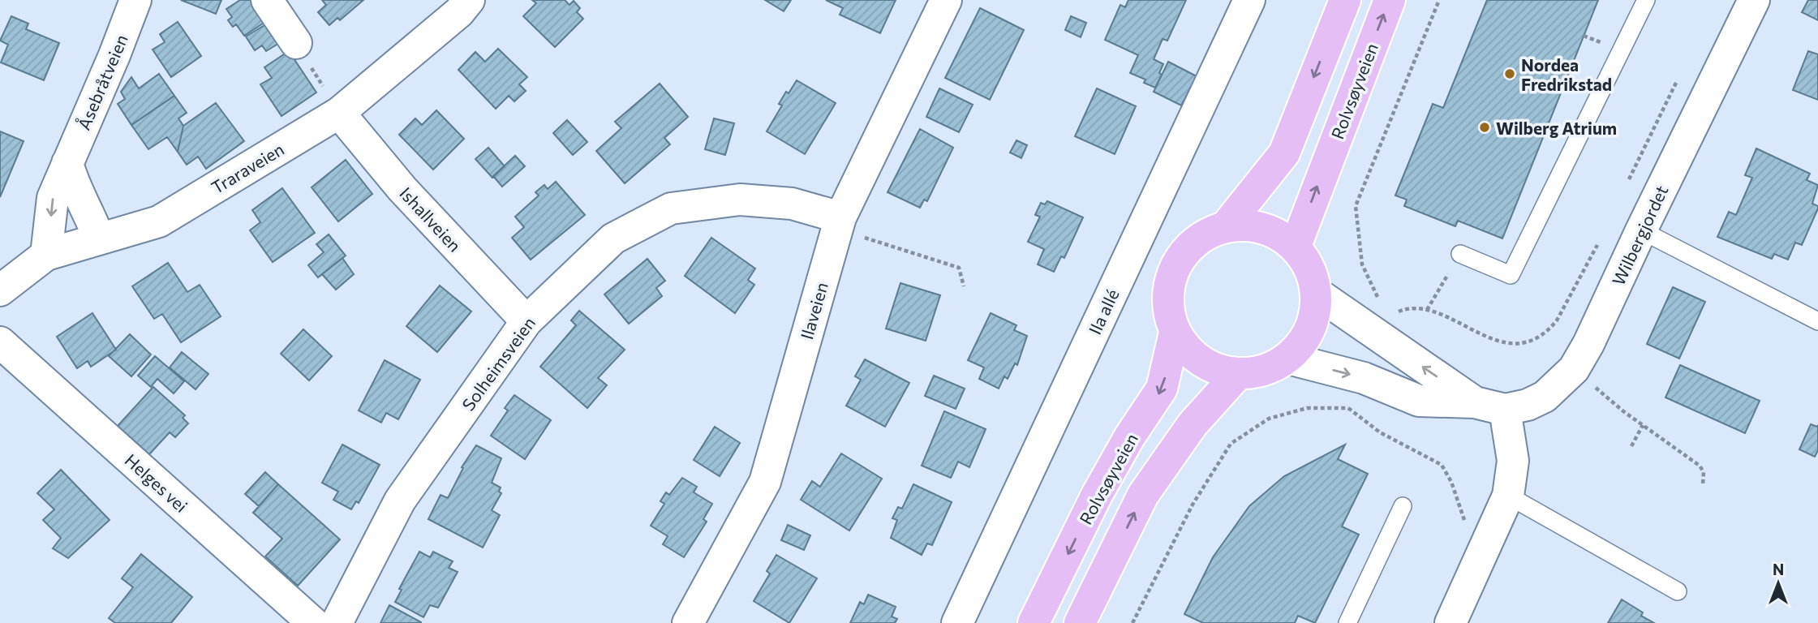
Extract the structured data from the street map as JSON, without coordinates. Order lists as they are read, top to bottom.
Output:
{
  "streets": {
    "main road": ["Rolvsøyveien"],
    "street": [
      "Åsebråtveien",
      "Traraveien",
      "Ishallveien",
      "Wilbergjordet",
      "Ilaveien",
      "Ila allé",
      "Solheimsveien",
      "Helges vei"
    ]
  },
  "crossings": [
    ["Åsebråtveien", "Traraveien"],
    ["Rolvsøyveien", "Wilbergjordet"],
    ["Traraveien", "Ishallveien"],
    ["Ishallveien", "Solheimsveien"],
    ["Ilaveien", "Solheimsveien"]
  ],
  "places": ["Nordea Fredrikstad", "Wilberg Atrium"],
  "north": "top"
}
